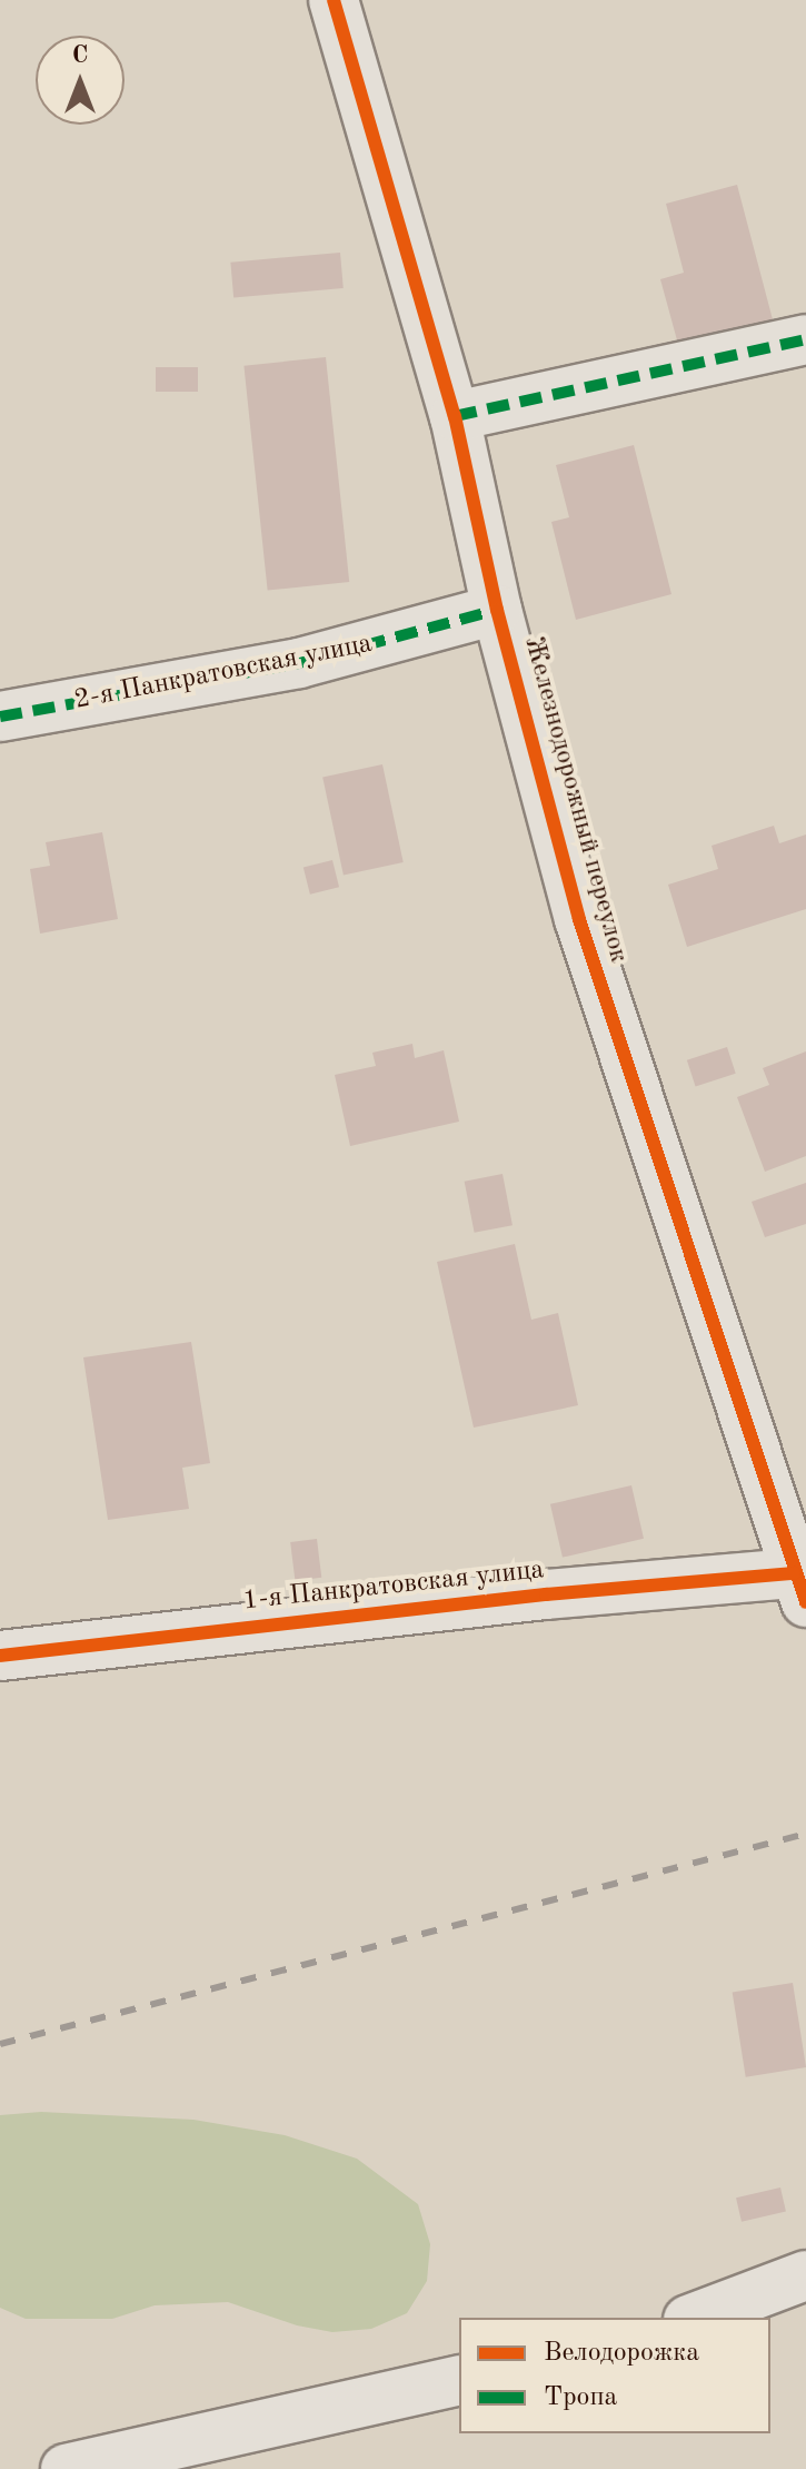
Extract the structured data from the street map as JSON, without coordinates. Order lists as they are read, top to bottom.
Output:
{
  "streets": {
    "street": ["2-я Панкратовская улица", "Железнодорожный переулок", "1-я Панкратовская улица"]
  },
  "crossings": [
    ["2-я Панкратовская улица", "Железнодорожный переулок"],
    ["Железнодорожный переулок", "1-я Панкратовская улица"]
  ],
  "legend": ["Велодорожка", "Тропа"],
  "north": "top"
}
